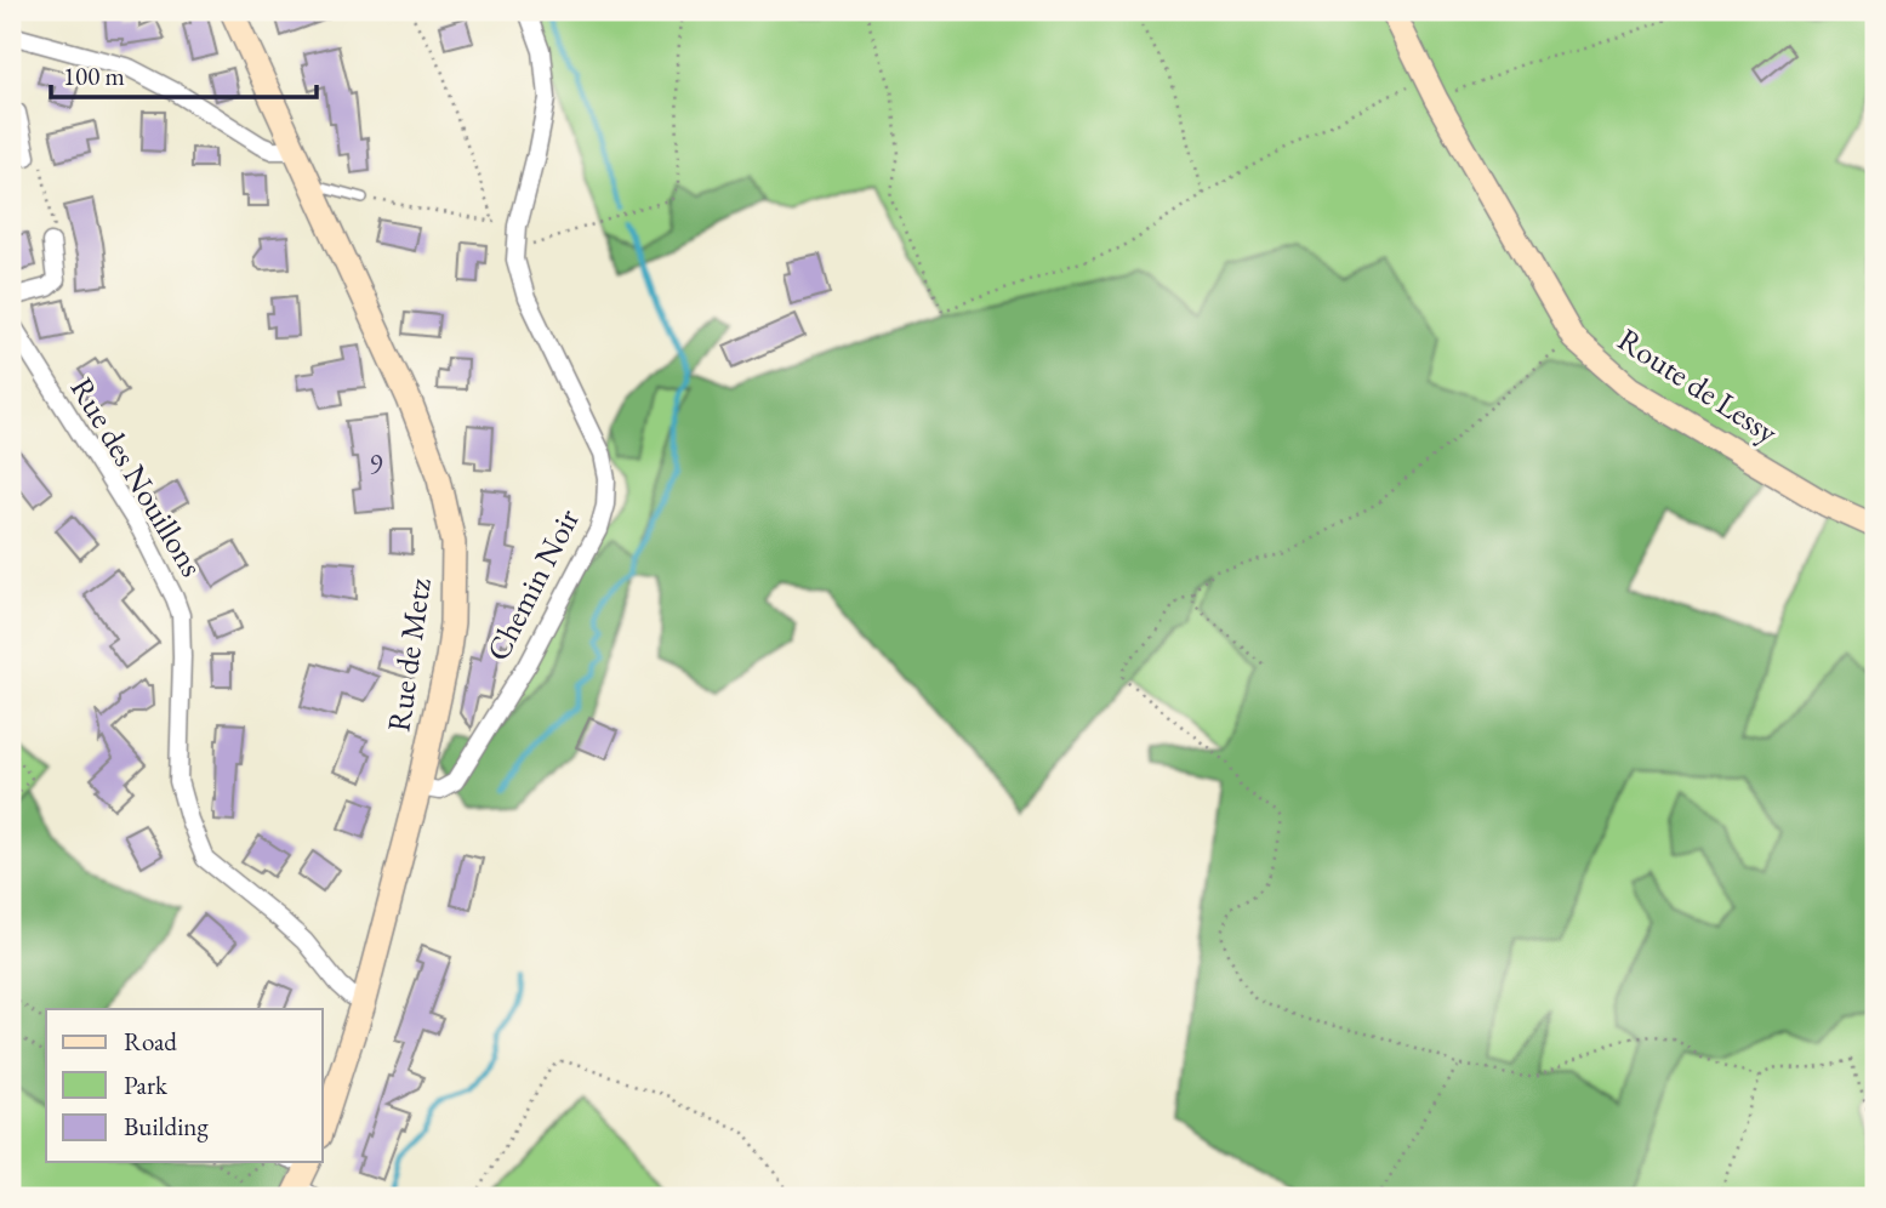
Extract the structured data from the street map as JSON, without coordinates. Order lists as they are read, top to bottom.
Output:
{
  "streets": {
    "main road": ["Route de Lessy", "Rue de Metz"],
    "street": ["Rue des Nouillons", "Chemin Noir"]
  },
  "crossings": [
    ["Rue des Nouillons", "Rue de Metz"],
    ["Chemin Noir", "Rue de Metz"]
  ],
  "house_numbers": ["9"],
  "legend": ["Road", "Park", "Building"],
  "scale_bar": "100 m"
}
